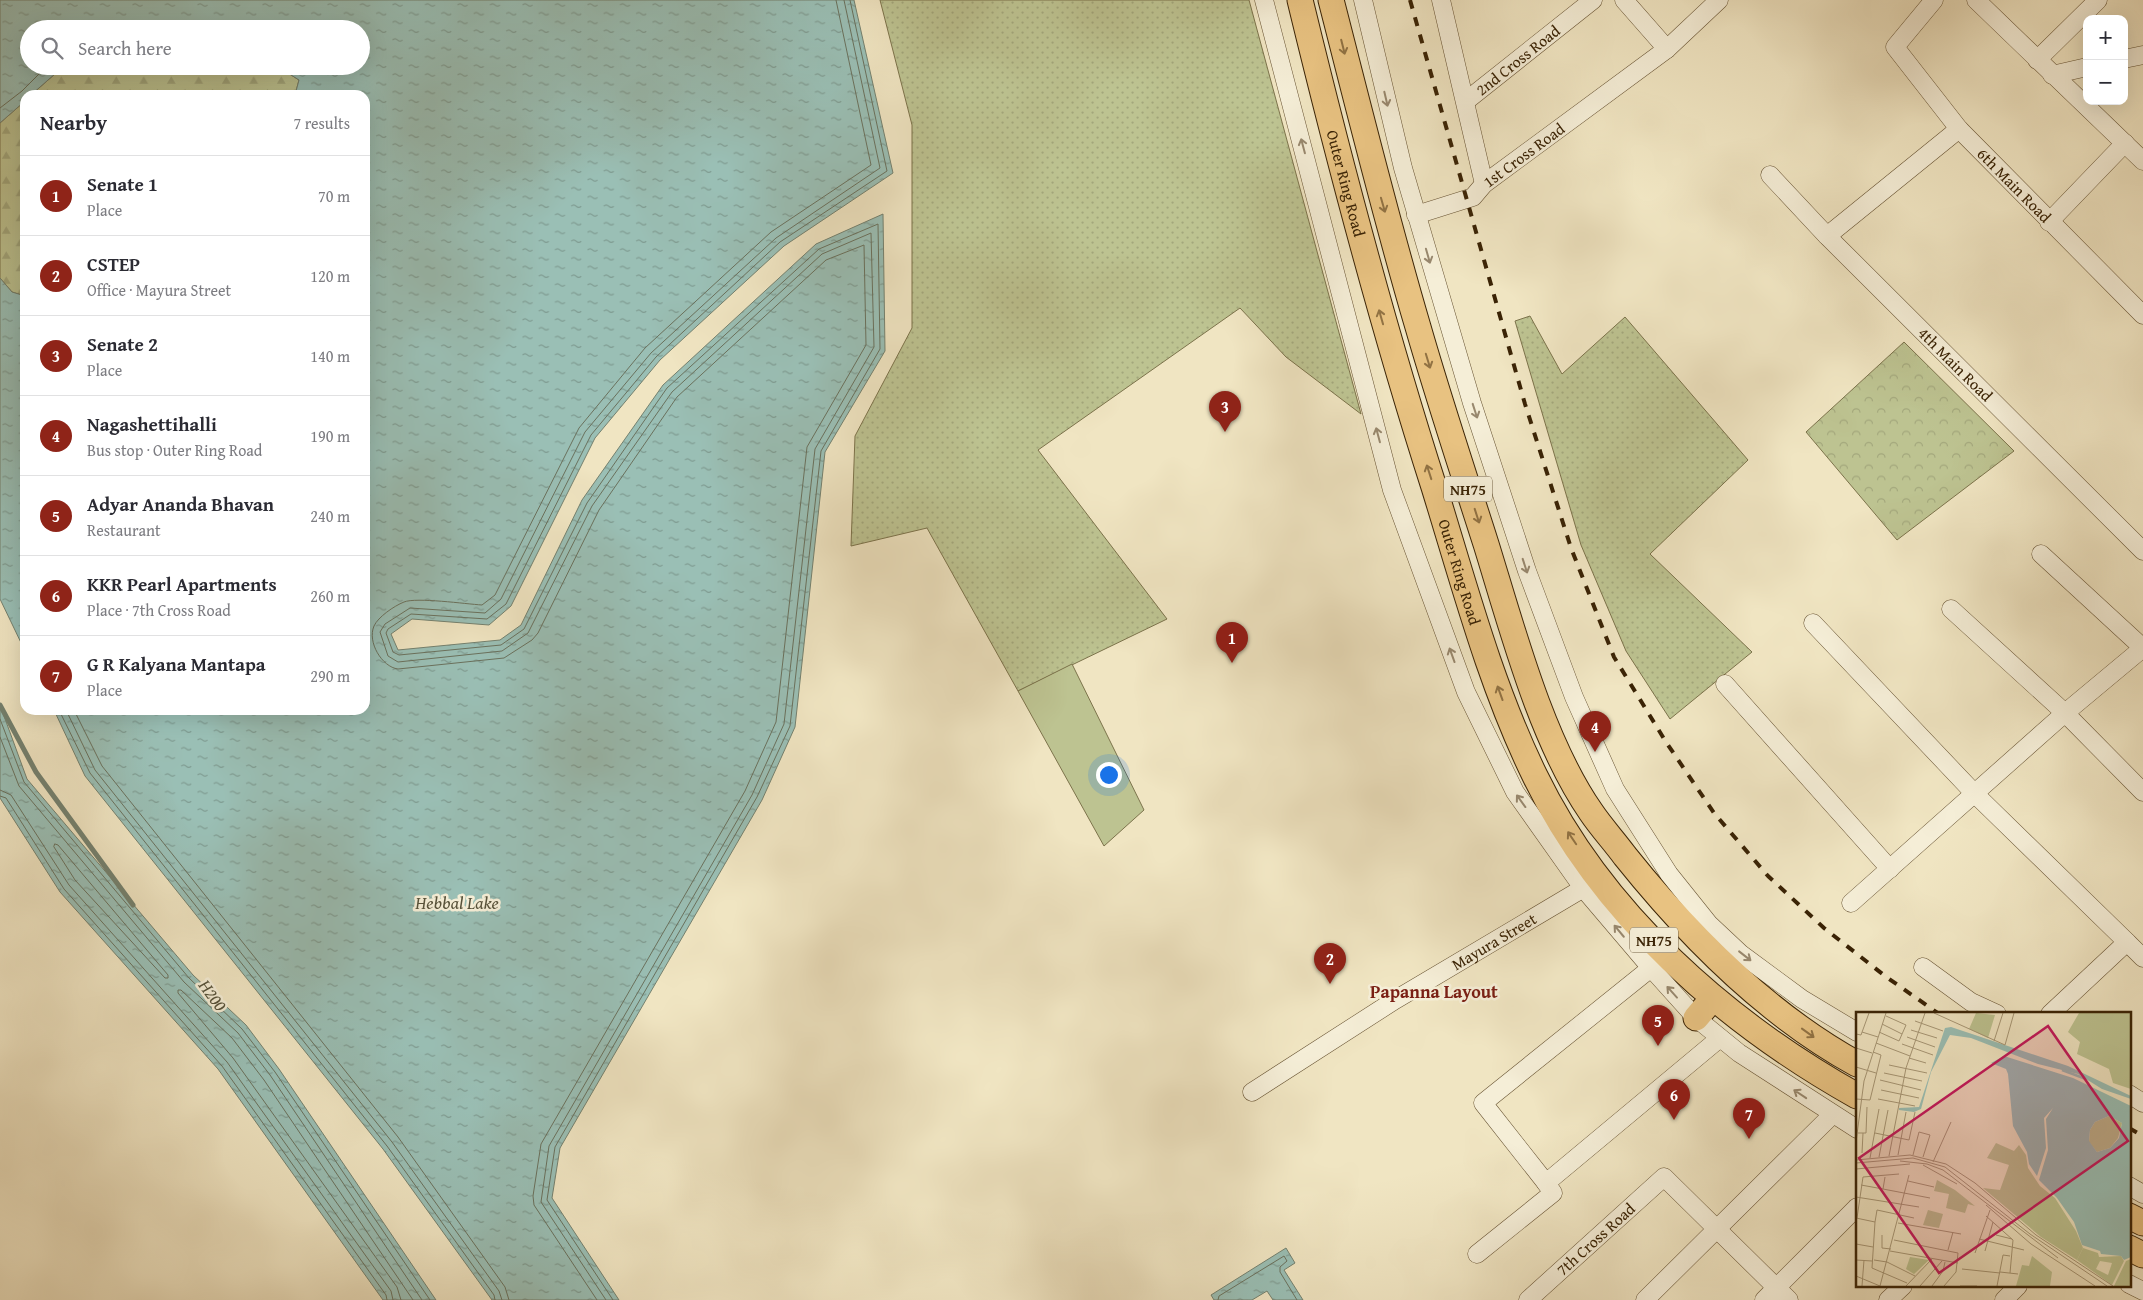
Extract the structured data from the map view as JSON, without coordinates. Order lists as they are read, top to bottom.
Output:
{
  "streets": {
    "highway": ["Outer Ring Road", "NH75"],
    "street": [
      "2nd Cross Road",
      "1st Cross Road",
      "6th Main Road",
      "4th Main Road",
      "Mayura Street",
      "7th Cross Road"
    ]
  },
  "crossings": [
    ["2nd Cross Road", "1st Cross Road"],
    ["Outer Ring Road", "NH75"],
    ["Outer Ring Road", "Mayura Street"]
  ],
  "districts": ["Papanna Layout"],
  "water": ["Hebbal Lake", "H200"],
  "page": {
    "map_buttons": ["+", "−"],
    "search": "Search here",
    "heading": ["Nearby", "7 results"],
    "list": [
      {
        "mark": "1",
        "name": "Senate 1",
        "note": "Place",
        "value": "70 m"
      },
      {
        "mark": "2",
        "name": "CSTEP",
        "note": "Office · Mayura Street",
        "value": "120 m"
      },
      {
        "mark": "3",
        "name": "Senate 2",
        "note": "Place",
        "value": "140 m"
      },
      {
        "mark": "4",
        "name": "Nagashettihalli",
        "note": "Bus stop · Outer Ring Road",
        "value": "190 m"
      },
      {
        "mark": "5",
        "name": "Adyar Ananda Bhavan",
        "note": "Restaurant",
        "value": "240 m"
      },
      {
        "mark": "6",
        "name": "KKR Pearl Apartments",
        "note": "Place · 7th Cross Road",
        "value": "260 m"
      },
      {
        "mark": "7",
        "name": "G R Kalyana Mantapa",
        "note": "Place",
        "value": "290 m"
      }
    ],
    "pins": [
      "3",
      "1",
      "4",
      "2",
      "5",
      "6",
      "7"
    ]
  }
}
